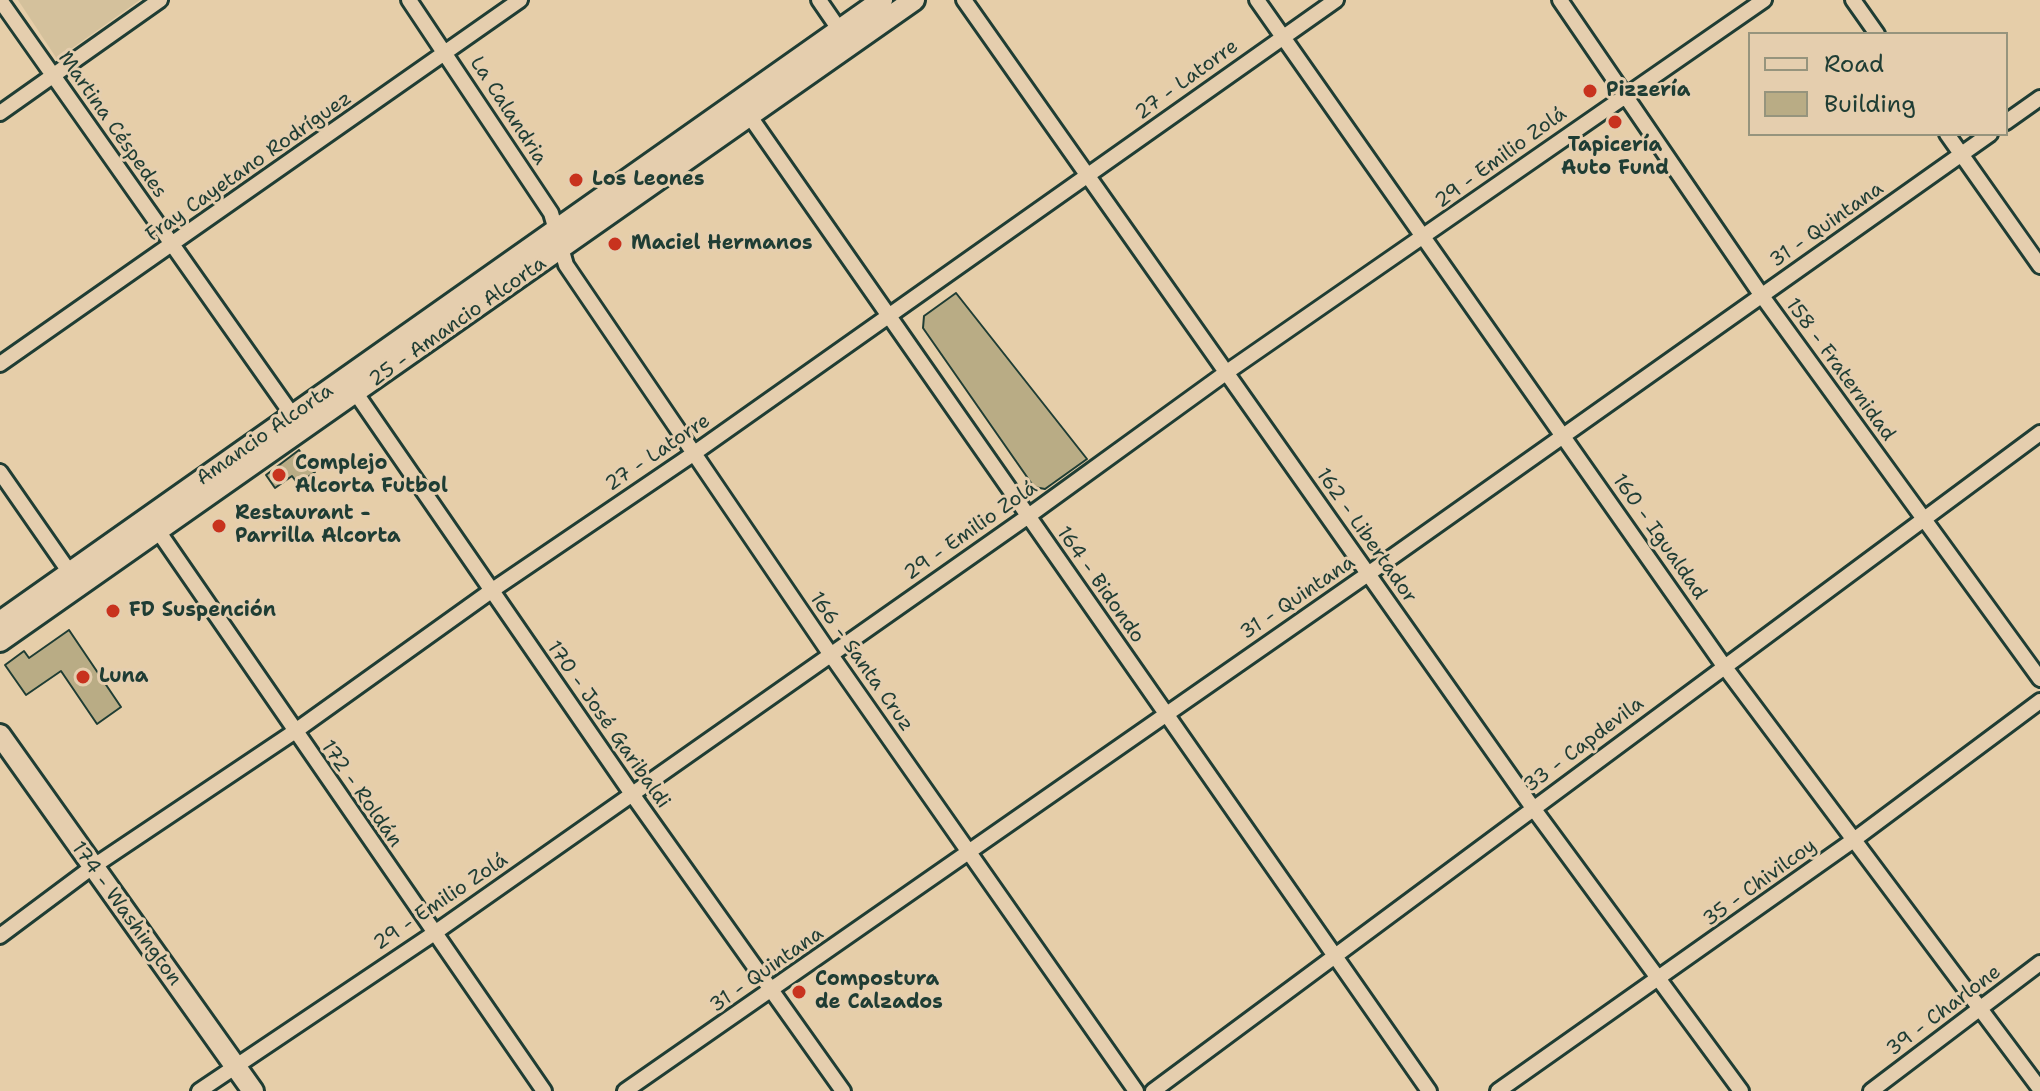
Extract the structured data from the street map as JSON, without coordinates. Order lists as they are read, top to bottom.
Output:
{
  "streets": {
    "main road": ["25 - Amancio Alcorta", "Amancio Alcorta", "174 - Washington"],
    "street": [
      "27 - Latorre",
      "La Calandria",
      "Martina Céspedes",
      "29 - Emilio Zolá",
      "Fray Cayetano Rodríguez",
      "31 - Quintana",
      "158 - Fraternidad",
      "162 - Libertador",
      "160 - Igualdad",
      "164 - Bidondo",
      "166 - Santa Cruz",
      "170 - José Garibaldi",
      "33 - Capdevila",
      "172 - Roldán",
      "35 - Chivilcoy",
      "39 - Charlone"
    ]
  },
  "crossings": [
    ["27 - Latorre", "162 - Libertador"],
    ["27 - Latorre", "160 - Igualdad"],
    ["27 - Latorre", "164 - Bidondo"],
    ["27 - Latorre", "166 - Santa Cruz"],
    ["27 - Latorre", "170 - José Garibaldi"],
    ["27 - Latorre", "172 - Roldán"],
    ["27 - Latorre", "174 - Washington"],
    ["La Calandria", "Fray Cayetano Rodríguez"],
    ["La Calandria", "25 - Amancio Alcorta"],
    ["La Calandria", "Amancio Alcorta"],
    ["La Calandria", "166 - Santa Cruz"],
    ["Martina Céspedes", "Fray Cayetano Rodríguez"],
    ["Martina Céspedes", "25 - Amancio Alcorta"],
    ["29 - Emilio Zolá", "158 - Fraternidad"],
    ["29 - Emilio Zolá", "162 - Libertador"],
    ["29 - Emilio Zolá", "160 - Igualdad"],
    ["29 - Emilio Zolá", "164 - Bidondo"],
    ["29 - Emilio Zolá", "166 - Santa Cruz"],
    ["29 - Emilio Zolá", "170 - José Garibaldi"],
    ["29 - Emilio Zolá", "172 - Roldán"],
    ["29 - Emilio Zolá", "174 - Washington"],
    ["31 - Quintana", "158 - Fraternidad"],
    ["31 - Quintana", "162 - Libertador"],
    ["31 - Quintana", "160 - Igualdad"],
    ["31 - Quintana", "164 - Bidondo"],
    ["31 - Quintana", "166 - Santa Cruz"],
    ["31 - Quintana", "170 - José Garibaldi"],
    ["25 - Amancio Alcorta", "Amancio Alcorta"],
    ["25 - Amancio Alcorta", "164 - Bidondo"],
    ["25 - Amancio Alcorta", "166 - Santa Cruz"],
    ["25 - Amancio Alcorta", "170 - José Garibaldi"],
    ["25 - Amancio Alcorta", "172 - Roldán"],
    ["158 - Fraternidad", "33 - Capdevila"],
    ["Amancio Alcorta", "164 - Bidondo"],
    ["Amancio Alcorta", "170 - José Garibaldi"],
    ["162 - Libertador", "33 - Capdevila"],
    ["162 - Libertador", "35 - Chivilcoy"],
    ["160 - Igualdad", "33 - Capdevila"],
    ["160 - Igualdad", "35 - Chivilcoy"],
    ["160 - Igualdad", "39 - Charlone"],
    ["164 - Bidondo", "33 - Capdevila"]
  ],
  "places": [
    "Pizzería",
    "Tapicería Auto Fund",
    "Los Leones",
    "Maciel Hermanos",
    "Complejo Alcorta Futbol",
    "Restaurant - Parrilla Alcorta",
    "FD Suspención",
    "Luna",
    "Compostura de Calzados"
  ],
  "legend": ["Road", "Building"]
}
